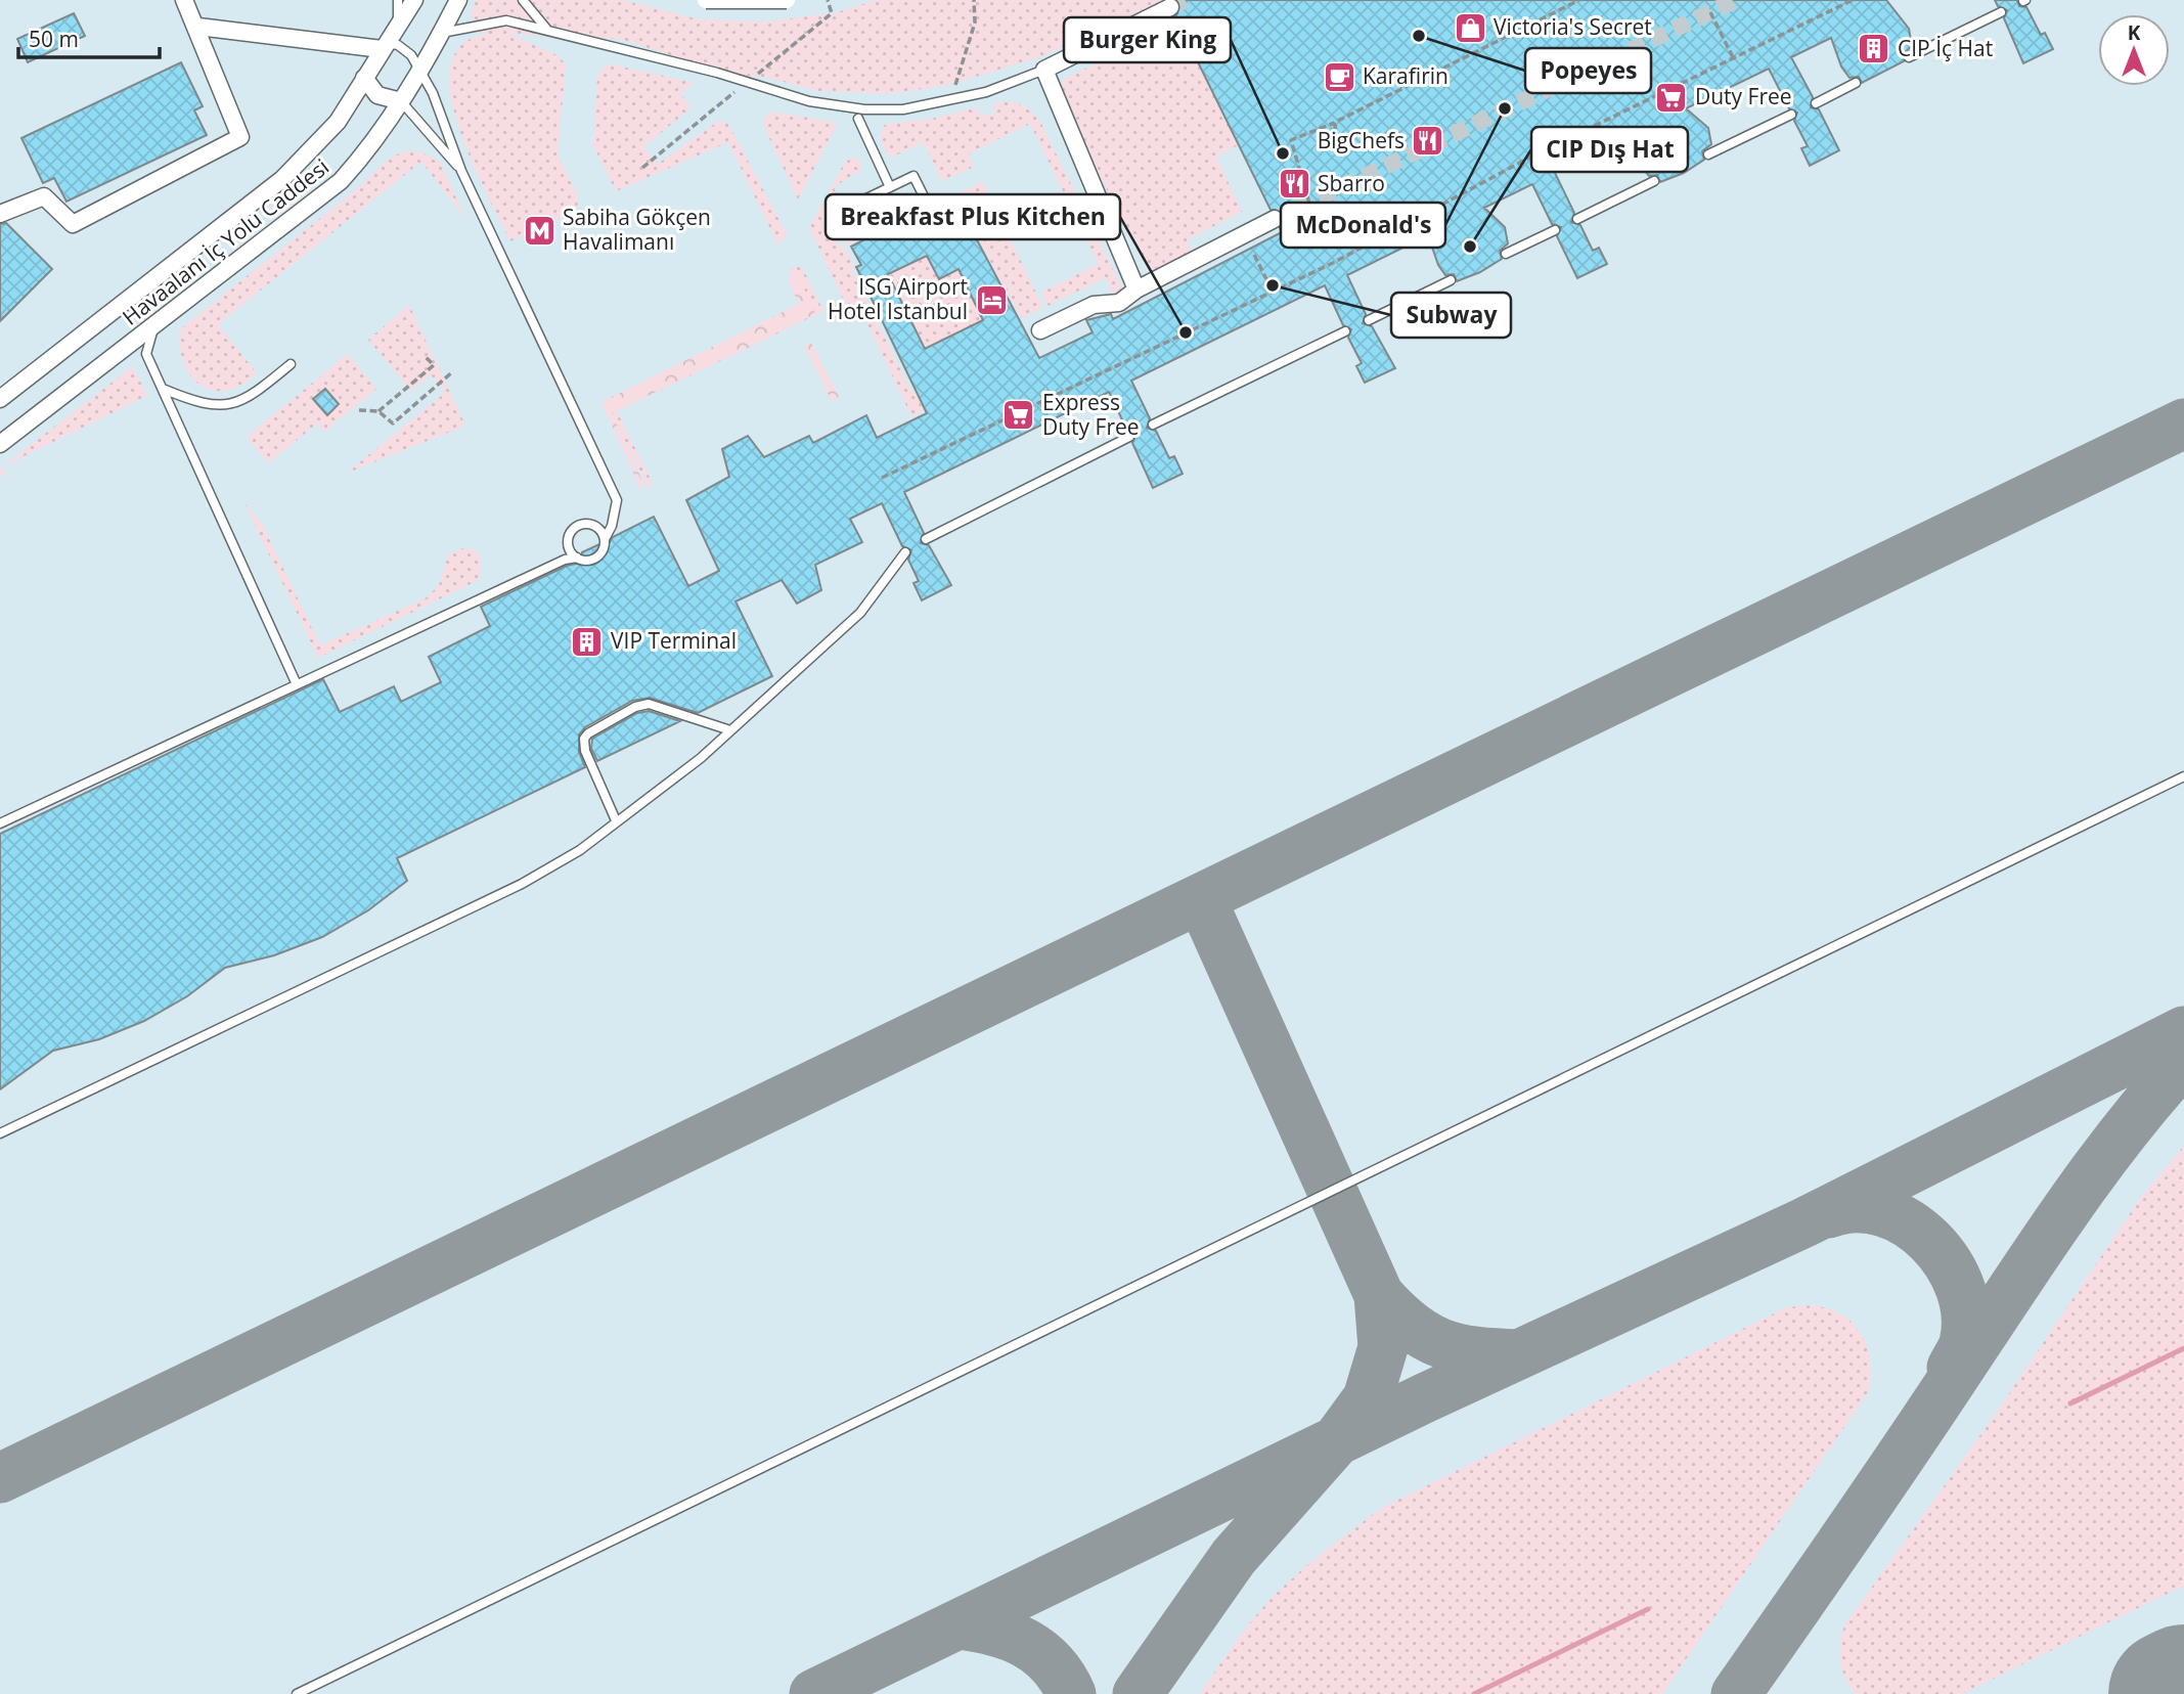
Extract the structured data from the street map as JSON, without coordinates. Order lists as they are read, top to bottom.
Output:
{
  "streets": {
    "street": ["Havaalanı İç Yolu Caddesi"]
  },
  "places": {
    "shop": ["Victoria's Secret"],
    "other": [
      "Popeyes",
      "McDonald's",
      "Burger King",
      "CIP Dış Hat",
      "Subway",
      "Breakfast Plus Kitchen"
    ],
    "building": ["CIP İç Hat", "VIP Terminal"],
    "cafe": ["Karafirin"],
    "supermarket": ["Duty Free", "Express Duty Free"],
    "restaurant": ["BigChefs", "Sbarro"],
    "metro station": ["Sabiha Gökçen Havalimanı"],
    "hotel": ["ISG Airport Hotel Istanbul"]
  },
  "scale_bar": "50 m",
  "north": "top"
}
